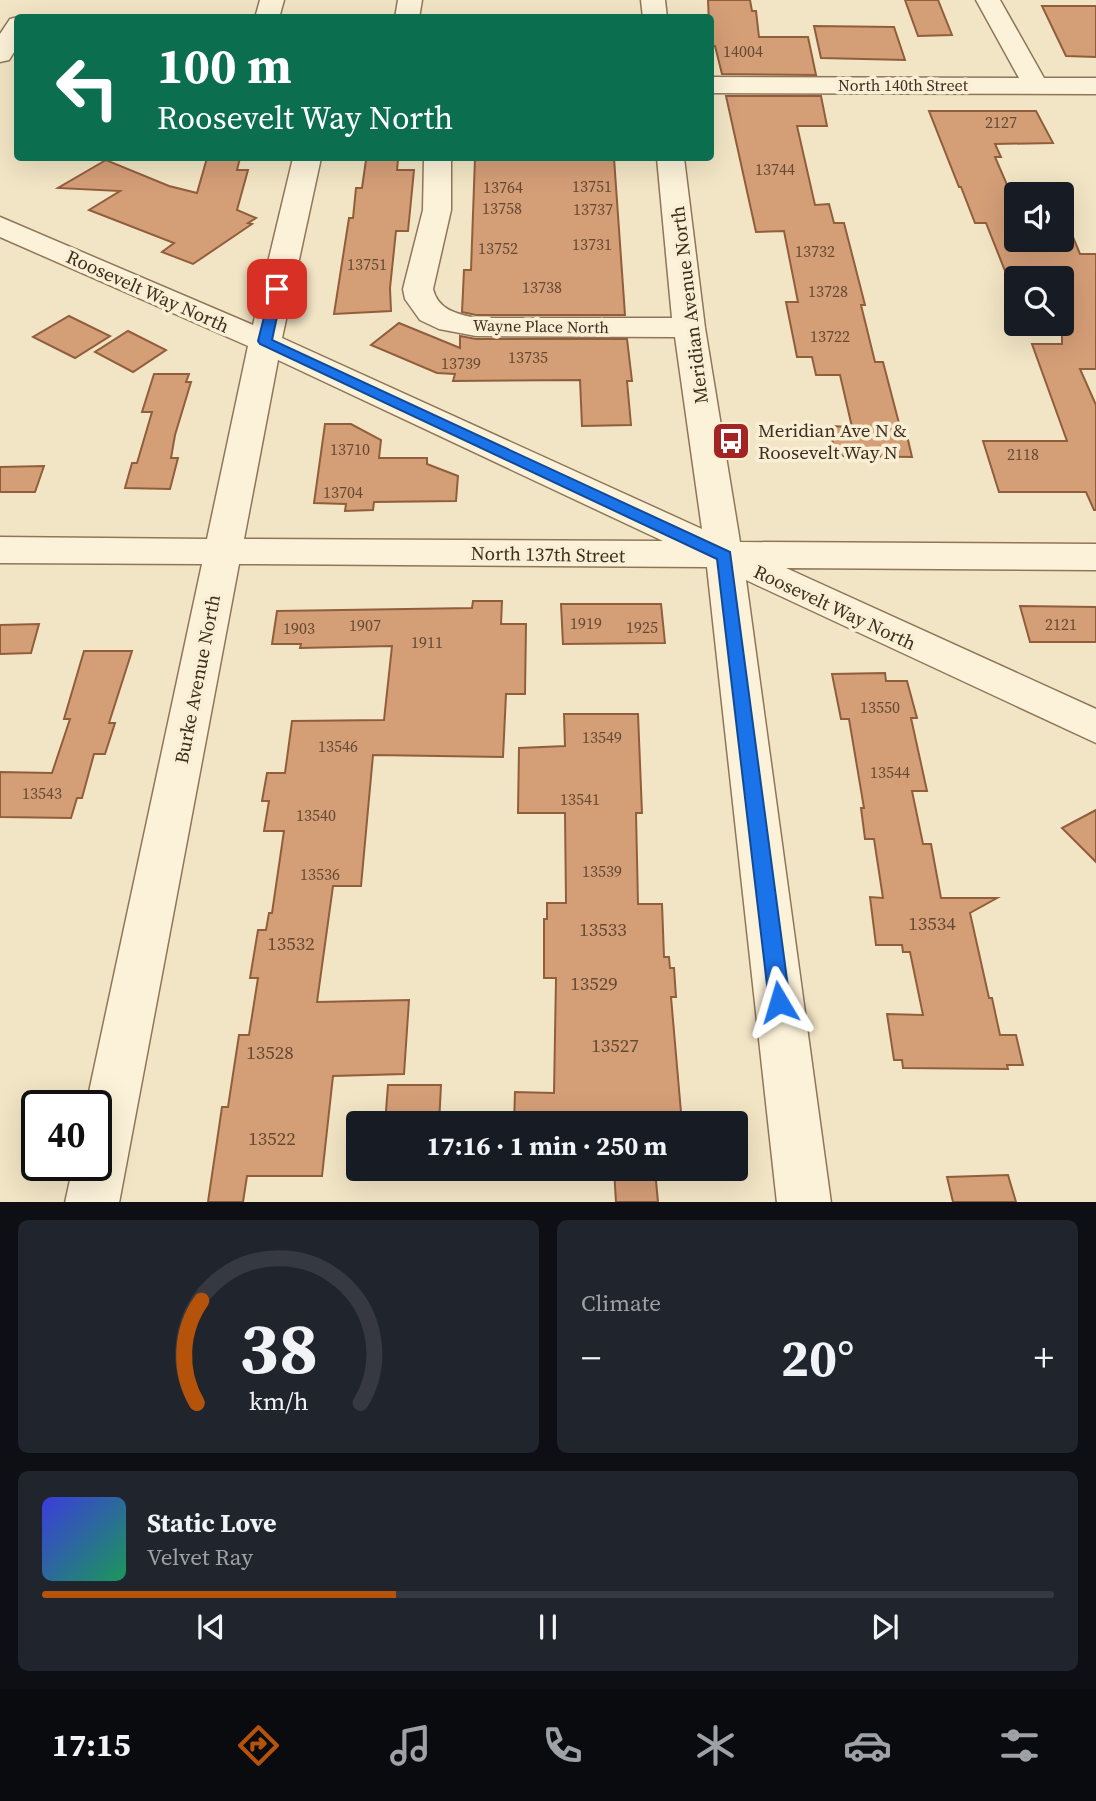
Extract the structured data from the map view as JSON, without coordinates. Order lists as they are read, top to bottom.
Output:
{
  "streets": {
    "street": [
      "North 140th Street",
      "Roosevelt Way North",
      "Meridian Avenue North",
      "Wayne Place North",
      "North 137th Street",
      "Burke Avenue North"
    ]
  },
  "crossings": [
    ["Roosevelt Way North", "Meridian Avenue North"],
    ["Roosevelt Way North", "North 137th Street"],
    ["Roosevelt Way North", "Burke Avenue North"],
    ["Meridian Avenue North", "Wayne Place North"],
    ["Meridian Avenue North", "North 137th Street"],
    ["North 137th Street", "Burke Avenue North"]
  ],
  "places": {
    "bus stop": ["Meridian Ave N & Roosevelt Way N"]
  },
  "house_numbers": [
    "14004",
    "2127",
    "13744",
    "13751",
    "13764",
    "13758",
    "13737",
    "13731",
    "13752",
    "13732",
    "13751",
    "13738",
    "13728",
    "13722",
    "13735",
    "13739",
    "13710",
    "2118",
    "13704",
    "1919",
    "2121",
    "1907",
    "1925",
    "1903",
    "1911",
    "13550",
    "13549",
    "13546",
    "13544",
    "13543",
    "13541",
    "13540",
    "13539",
    "13536",
    "13534",
    "13533",
    "13532",
    "13529",
    "13527",
    "13528",
    "13522"
  ],
  "page": {
    "turn": ["100 m", "Roosevelt Way North"],
    "limit": "40",
    "trip": "17:16 · 1 min · 250 m",
    "tile": "Climate",
    "heat": ["−", "20°", "+"],
    "song": ["Static Love", "Velvet Ray"],
    "tabs": "17:15",
    "gauge": ["38", "km/h"]
  }
}
